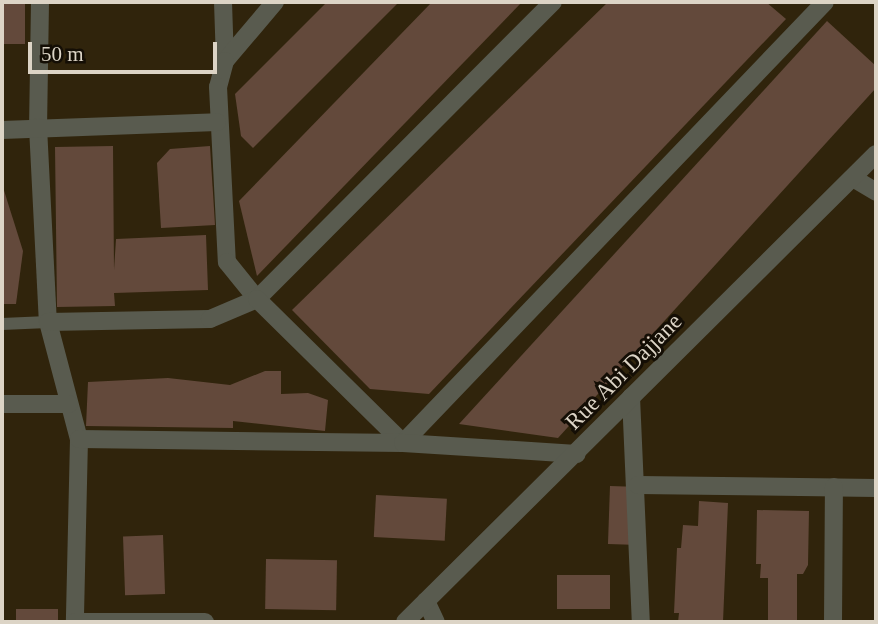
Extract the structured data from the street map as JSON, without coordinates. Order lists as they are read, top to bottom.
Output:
{
  "streets": {
    "street": ["Rue Abi Dajjane"]
  },
  "scale_bar": "50 m"
}
